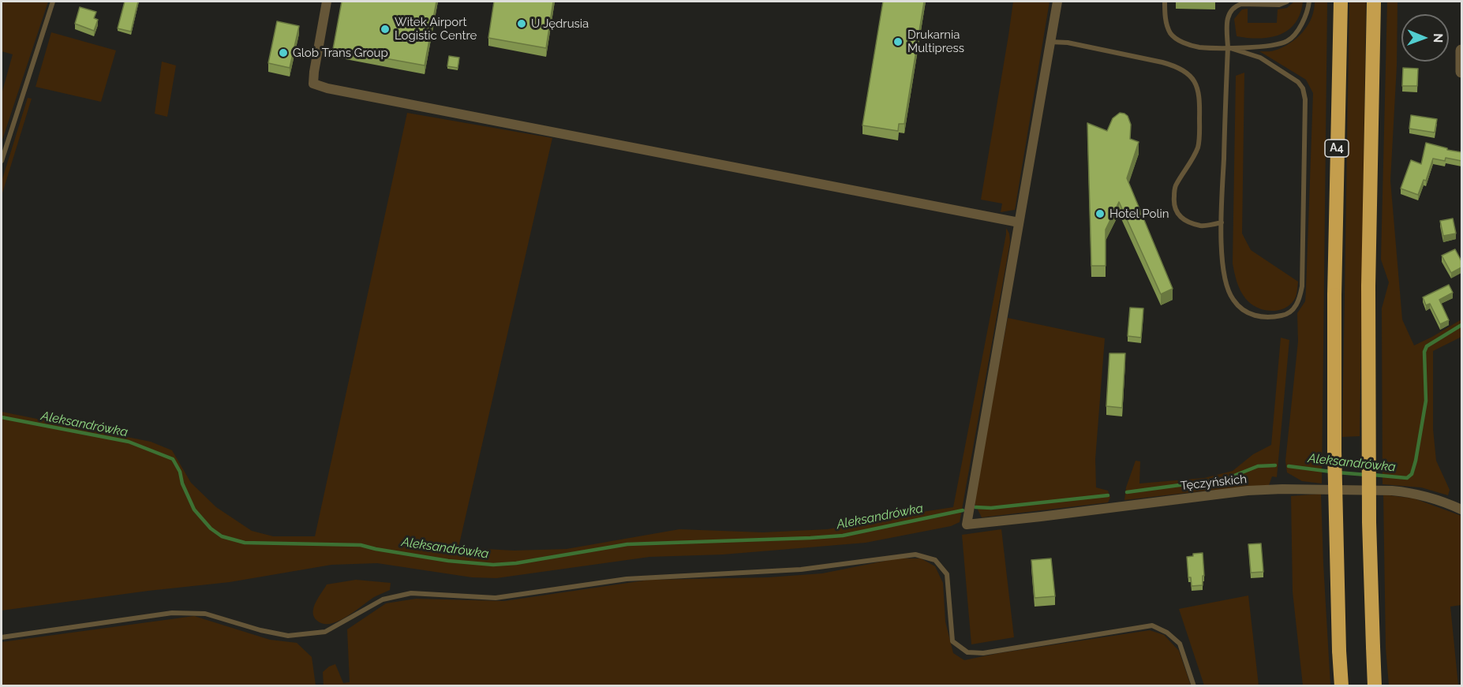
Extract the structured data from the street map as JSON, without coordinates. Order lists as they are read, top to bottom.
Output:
{
  "streets": {
    "highway": ["A4"],
    "street": ["Tęczyńskich"]
  },
  "water": ["Aleksandrówka"],
  "places": [
    "U Jędrusia",
    "Witek Airport Logistic Centre",
    "Drukarnia Multipress",
    "Glob Trans Group",
    "Hotel Polin"
  ],
  "north": "right"
}
